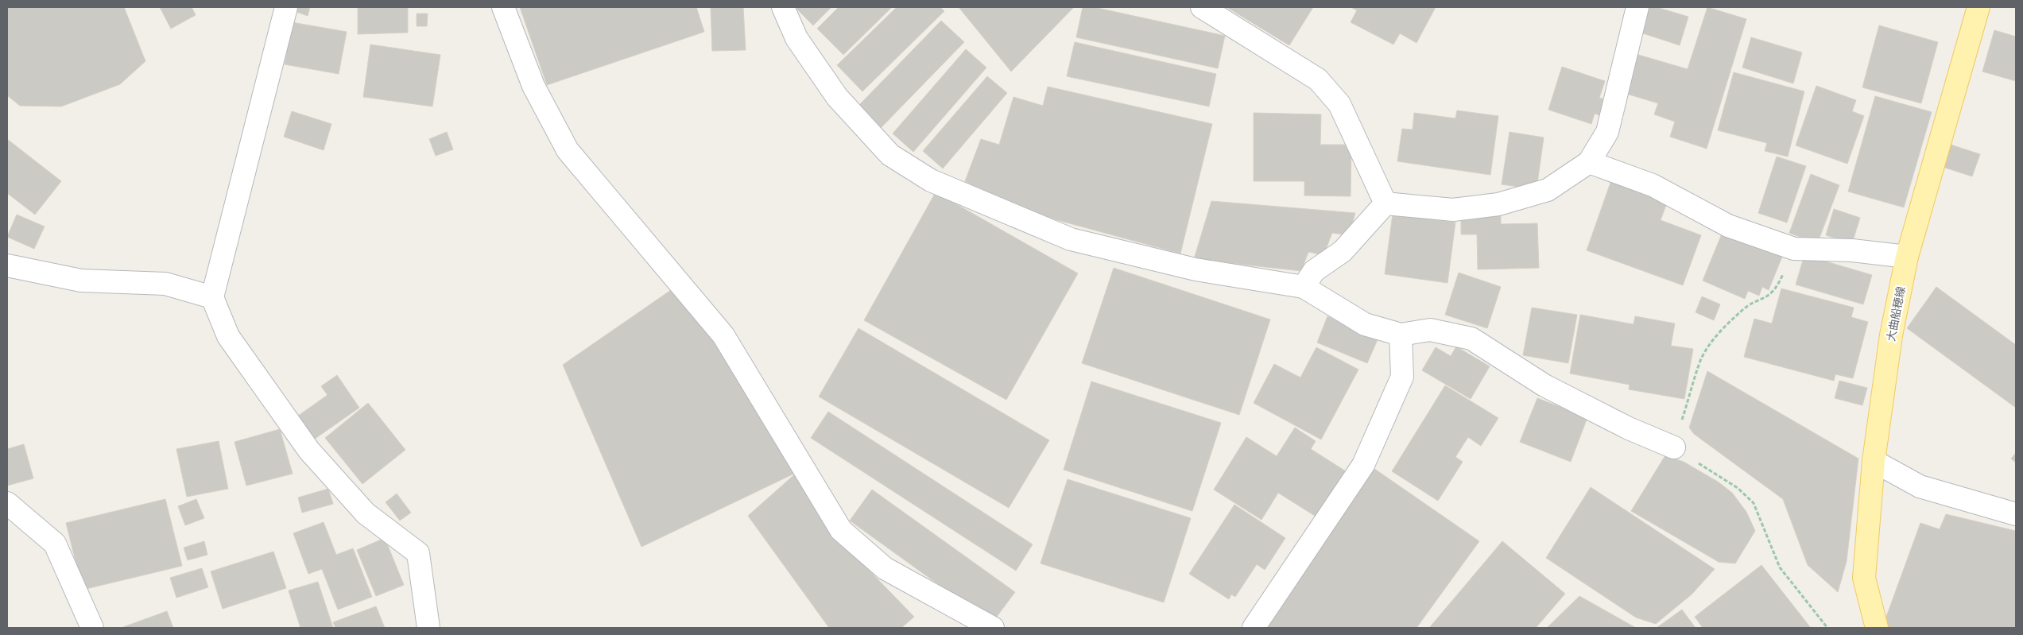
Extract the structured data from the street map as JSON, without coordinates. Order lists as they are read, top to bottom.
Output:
{
  "streets": {
    "main road": ["大曲船穂線"]
  }
}
